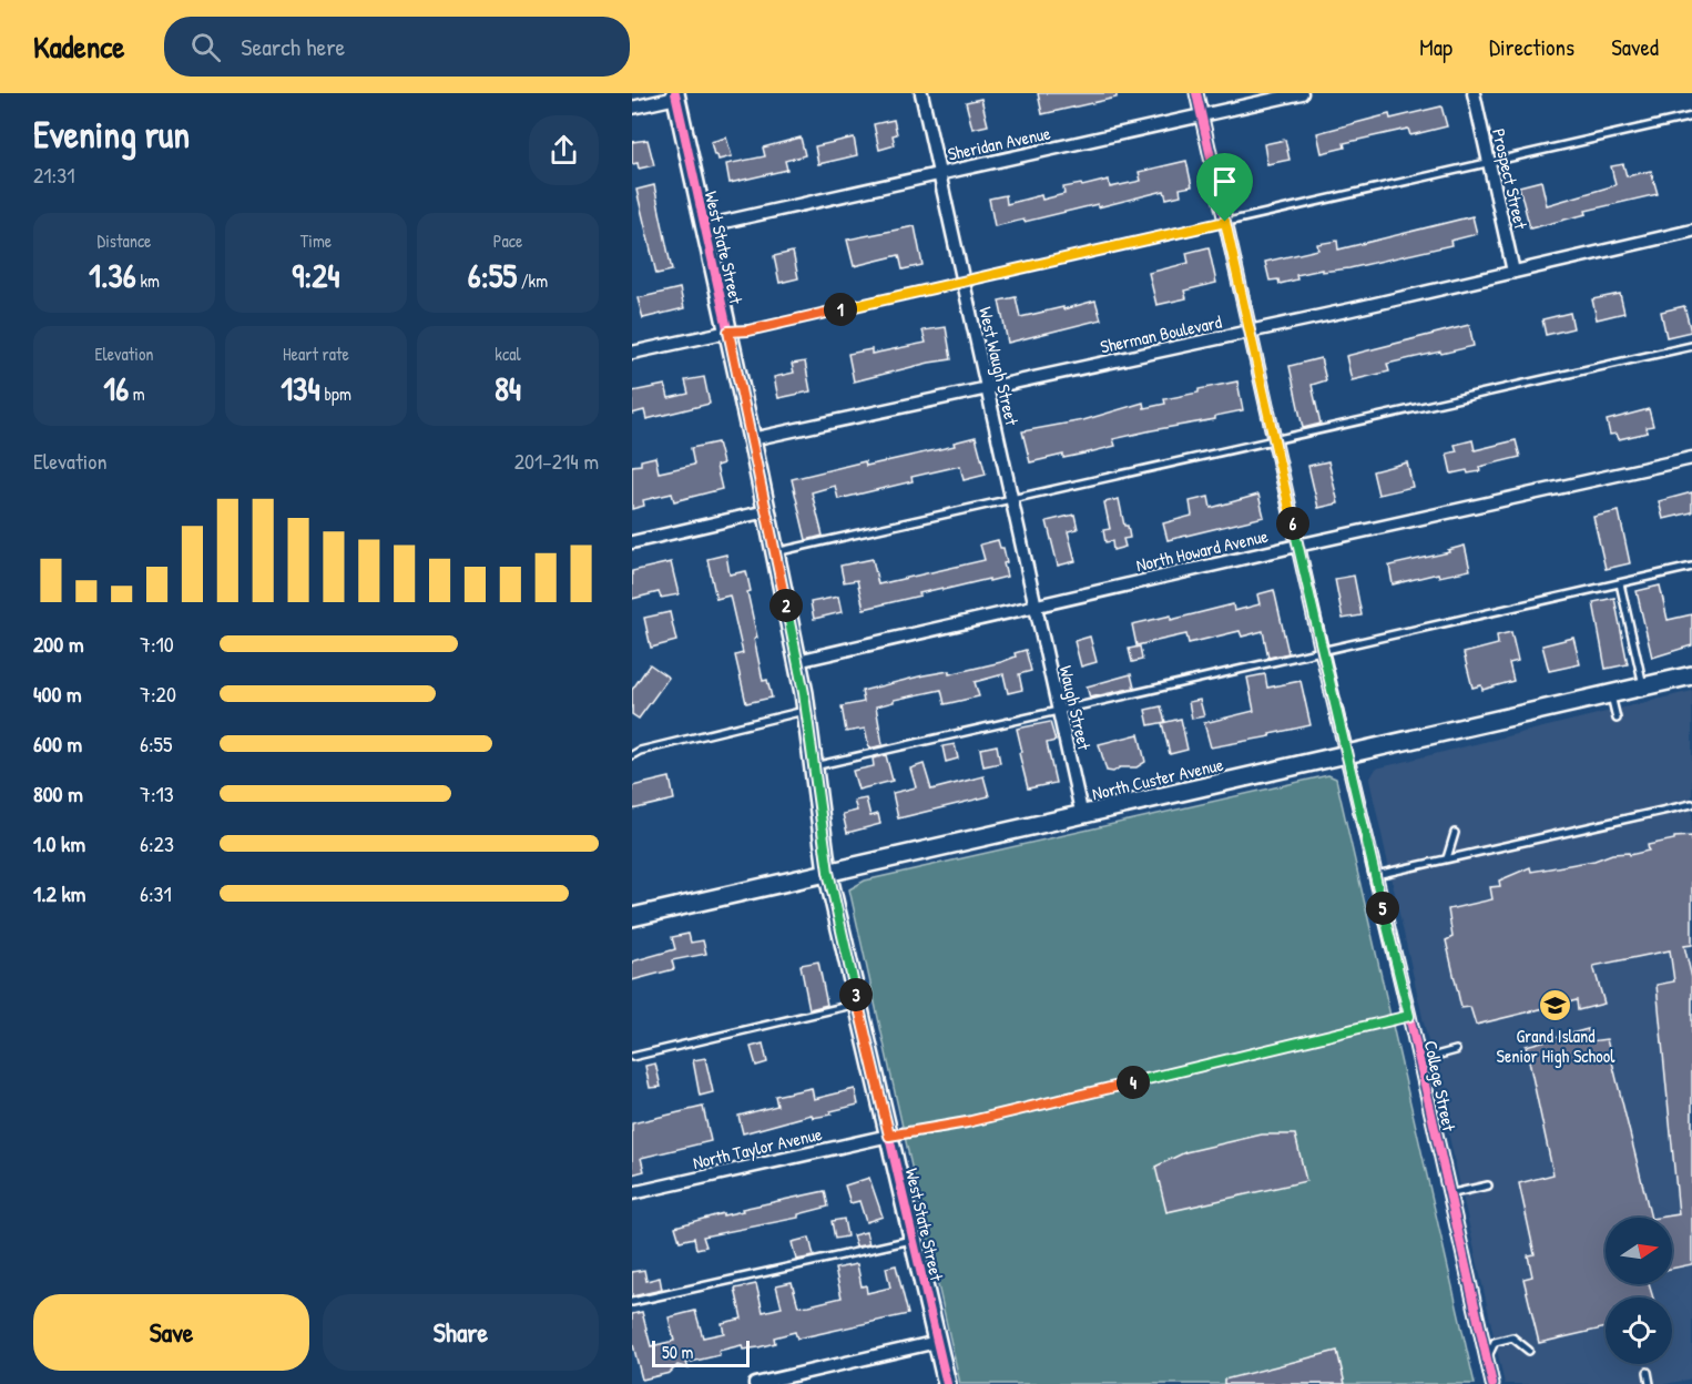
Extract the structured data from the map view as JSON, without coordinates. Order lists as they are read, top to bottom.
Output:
{
  "streets": {
    "street": [
      "Sheridan Avenue",
      "Prospect Street",
      "West State Street",
      "Sherman Boulevard",
      "West Waugh Street",
      "North Howard Avenue",
      "Waugh Street",
      "North Custer Avenue",
      "College Street",
      "North Taylor Avenue"
    ]
  },
  "crossings": [
    ["Sheridan Avenue", "West State Street"],
    ["Sheridan Avenue", "West Waugh Street"],
    ["Sheridan Avenue", "College Street"],
    ["Prospect Street", "Sherman Boulevard"],
    ["West State Street", "Sherman Boulevard"],
    ["West State Street", "North Howard Avenue"],
    ["West State Street", "North Custer Avenue"],
    ["West State Street", "North Taylor Avenue"],
    ["Sherman Boulevard", "West Waugh Street"],
    ["Sherman Boulevard", "College Street"],
    ["West Waugh Street", "North Howard Avenue"],
    ["West Waugh Street", "Waugh Street"],
    ["North Howard Avenue", "Waugh Street"],
    ["North Howard Avenue", "College Street"],
    ["Waugh Street", "North Custer Avenue"],
    ["North Custer Avenue", "College Street"]
  ],
  "places": {
    "school or university": ["Grand Island Senior High School"]
  },
  "scale_bar": "50 m",
  "north": "right",
  "page": {
    "header": "Kadence",
    "search": "Search here",
    "nav": ["Map", "Directions", "Saved"],
    "heading": ["Evening run", "21:31"],
    "stats": [
      ["Distance", "1.36 km"],
      ["Time", "9:24"],
      ["Pace", "6:55 /km"],
      ["Elevation", "16 m"],
      ["Heart rate", "134 bpm"],
      ["kcal", "84"]
    ],
    "pins": [
      "1",
      "6",
      "2",
      "5",
      "3",
      "4"
    ],
    "chart": ["Elevation", "201–214 m"],
    "list": [
      {
        "name": "200 m",
        "note": "7:10"
      },
      {
        "name": "400 m",
        "note": "7:20"
      },
      {
        "name": "600 m",
        "note": "6:55"
      },
      {
        "name": "800 m",
        "note": "7:13"
      },
      {
        "name": "1.0 km",
        "note": "6:23"
      },
      {
        "name": "1.2 km",
        "note": "6:31"
      }
    ],
    "buttons": ["Save", "Share"],
    "scale": "50 m"
  }
}
